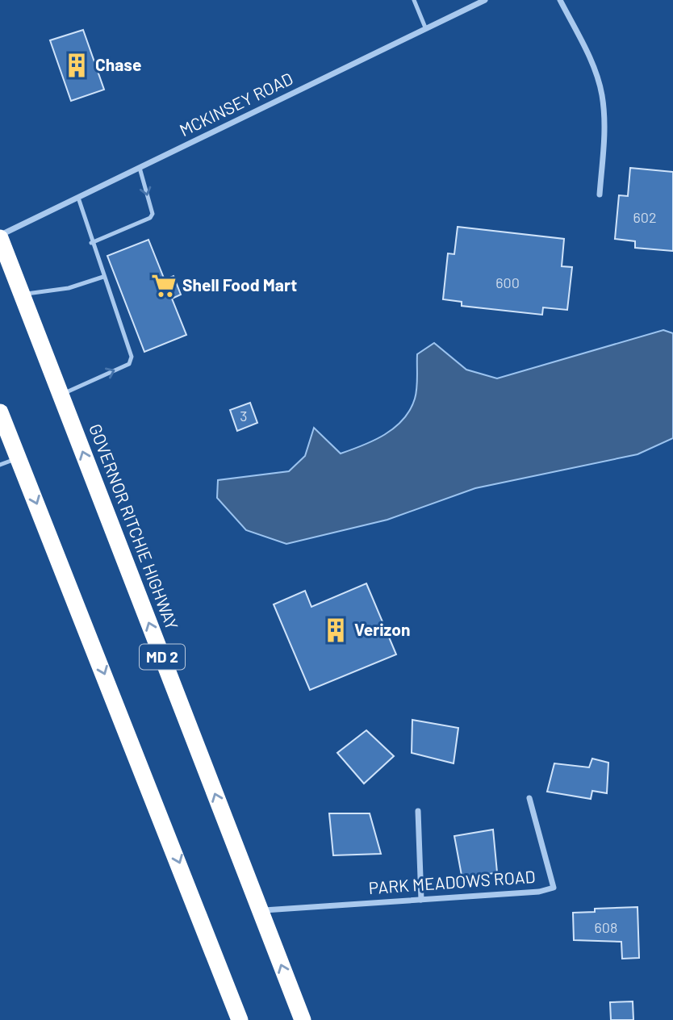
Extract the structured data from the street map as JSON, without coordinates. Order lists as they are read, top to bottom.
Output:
{
  "streets": {
    "highway": ["GOVERNOR RITCHIE HIGHWAY", "MD 2"],
    "street": ["MCKINSEY ROAD", "PARK MEADOWS ROAD"]
  },
  "crossings": [
    ["MCKINSEY ROAD", "GOVERNOR RITCHIE HIGHWAY"],
    ["GOVERNOR RITCHIE HIGHWAY", "PARK MEADOWS ROAD"]
  ],
  "places": {
    "building": ["Chase", "Verizon"],
    "supermarket": ["Shell Food Mart"]
  },
  "house_numbers": [
    "602",
    "600",
    "3",
    "608"
  ]
}
